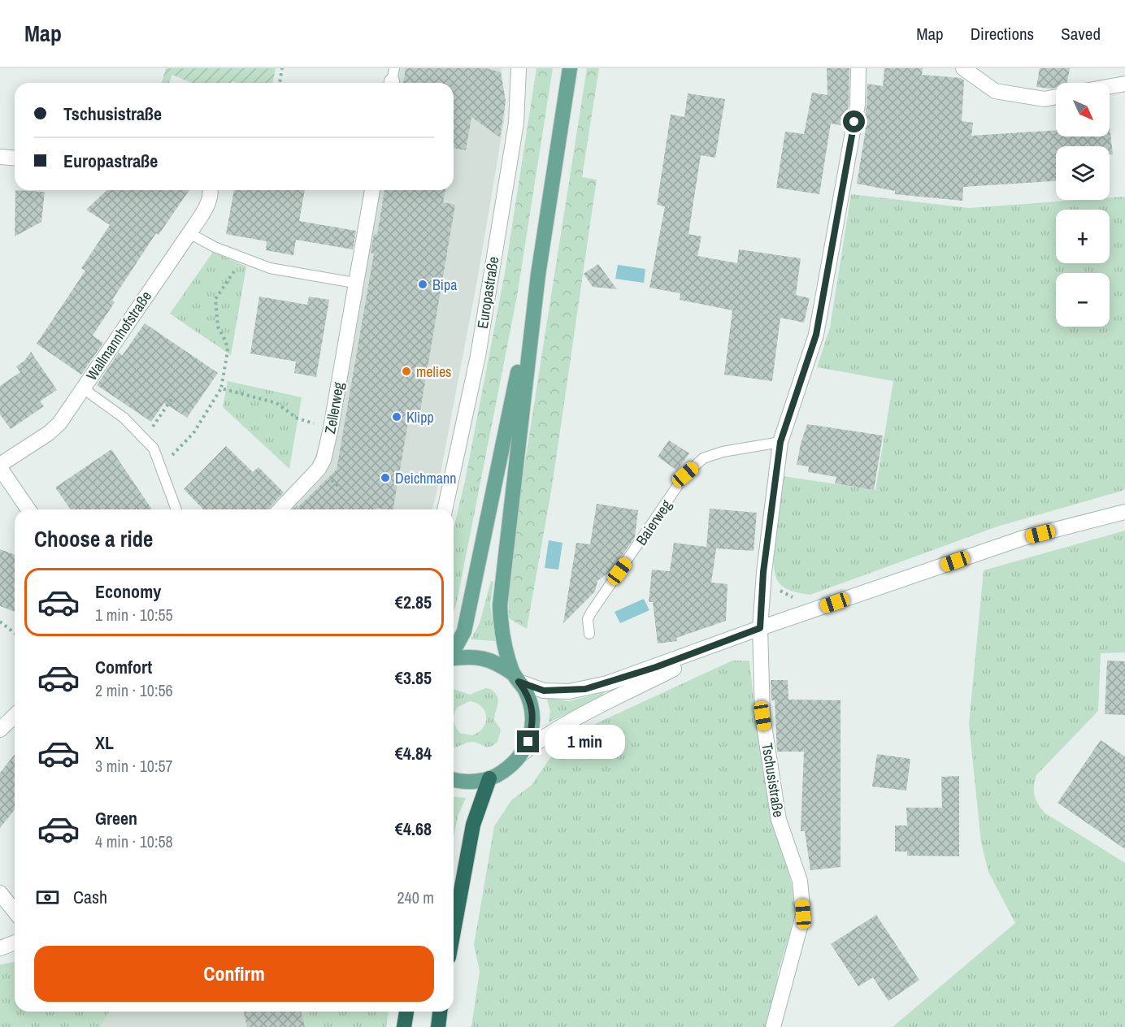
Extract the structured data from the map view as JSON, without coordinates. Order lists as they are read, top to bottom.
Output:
{
  "streets": {
    "street": [
      "Europastraße",
      "Wallmannhofstraße",
      "Zellerweg",
      "Tschusistraße"
    ],
    "lane": ["Baierweg"]
  },
  "crossings": [
    ["Baierweg", "Tschusistraße"]
  ],
  "places": [
    "Bipa",
    "melies",
    "Klipp",
    "Deichmann"
  ],
  "north": "bottom right",
  "page": {
    "header": "Map",
    "nav": ["Map", "Directions", "Saved"],
    "map_buttons": ["+", "−"],
    "banner": ["Tschusistraße", "Europastraße"],
    "heading": "Choose a ride",
    "list": [
      {
        "name": "Economy",
        "note": "1 min · 10:55",
        "value": "€2.85"
      },
      {
        "name": "Comfort",
        "note": "2 min · 10:56",
        "value": "€3.85"
      },
      {
        "name": "XL",
        "note": "3 min · 10:57",
        "value": "€4.84"
      },
      {
        "name": "Green",
        "note": "4 min · 10:58",
        "value": "€4.68"
      }
    ],
    "bubble": "1 min",
    "pay": ["Cash", "240 m"],
    "buttons": "Confirm"
  }
}
